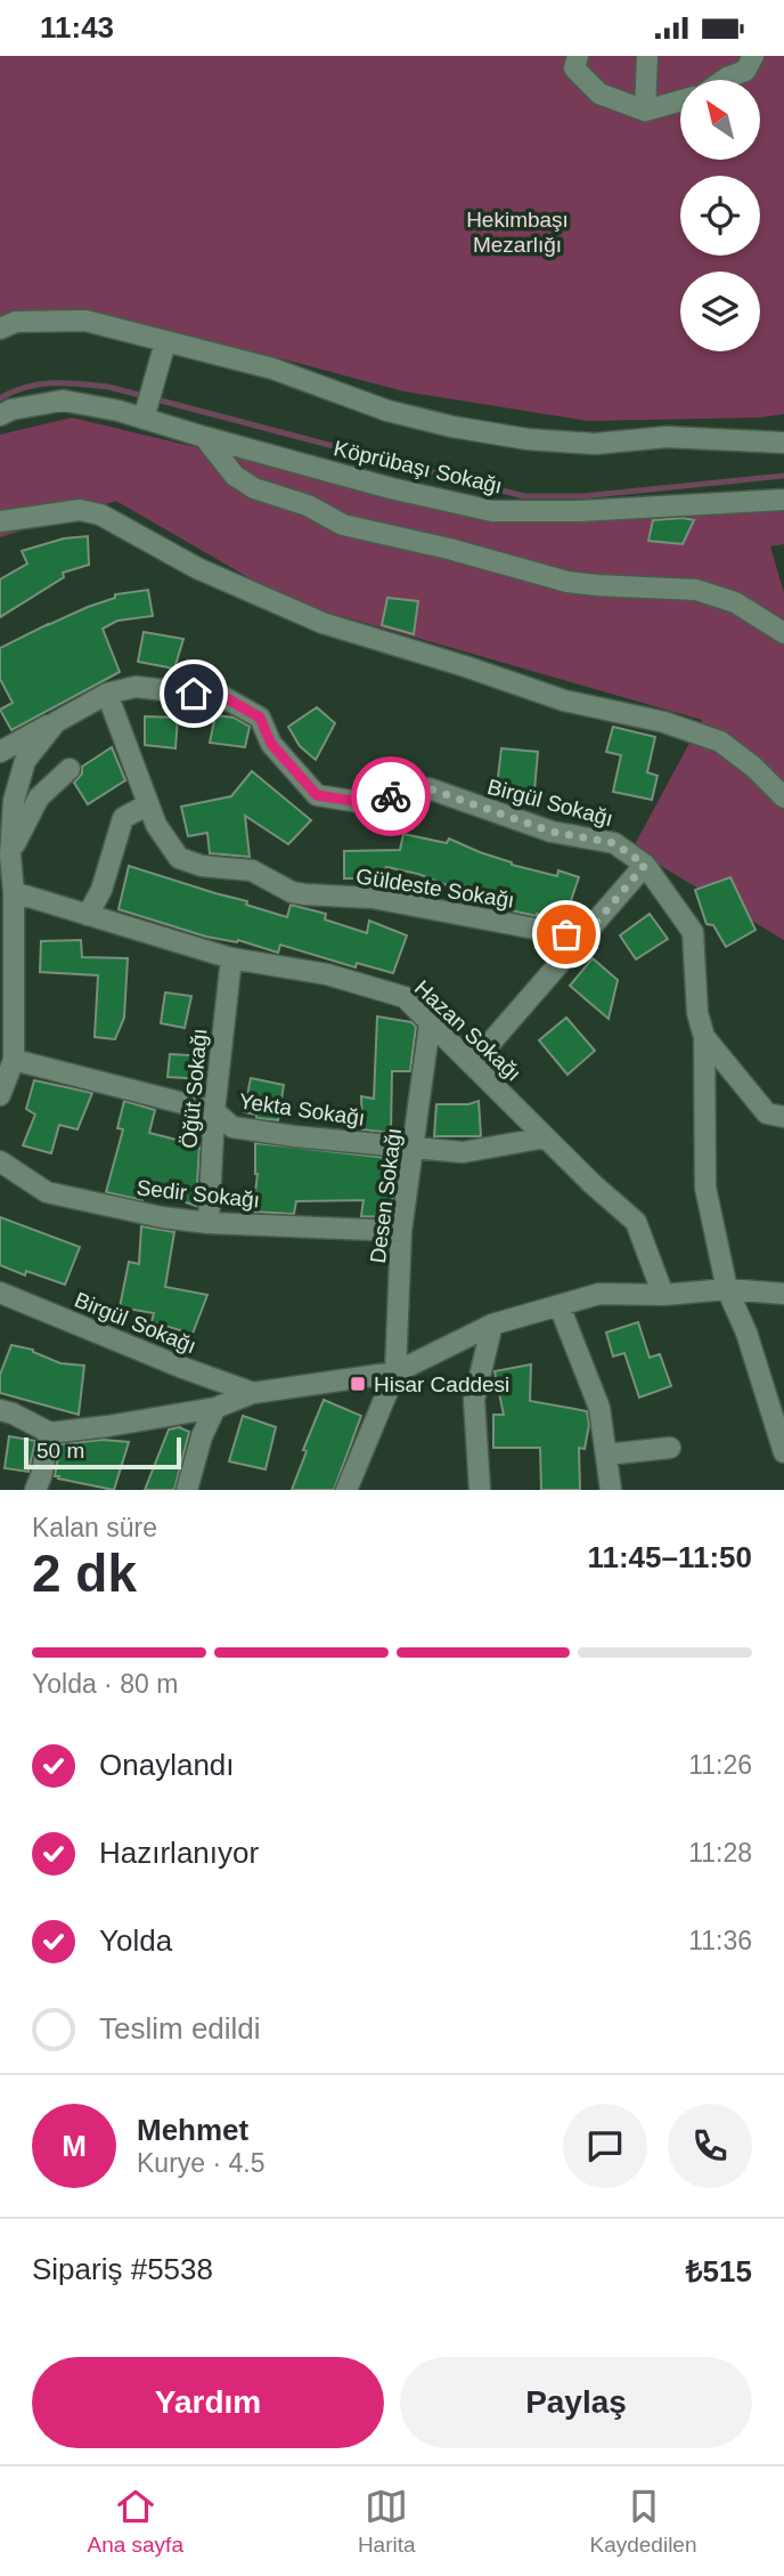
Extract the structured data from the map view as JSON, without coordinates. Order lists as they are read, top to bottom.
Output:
{
  "streets": {
    "street": [
      "Köprübaşı Sokağı",
      "Birgül Sokağı",
      "Güldeste Sokağı",
      "Hazan Sokağı",
      "Öğüt Sokağı",
      "Yekta Sokağı",
      "Sedir Sokağı",
      "Desen Sokağı"
    ]
  },
  "crossings": [
    ["Birgül Sokağı", "Güldeste Sokağı"],
    ["Birgül Sokağı", "Hazan Sokağı"],
    ["Birgül Sokağı", "Yekta Sokağı"],
    ["Hazan Sokağı", "Öğüt Sokağı"],
    ["Hazan Sokağı", "Yekta Sokağı"],
    ["Hazan Sokağı", "Desen Sokağı"],
    ["Öğüt Sokağı", "Yekta Sokağı"],
    ["Öğüt Sokağı", "Sedir Sokağı"],
    ["Yekta Sokağı", "Desen Sokağı"],
    ["Sedir Sokağı", "Desen Sokağı"]
  ],
  "parks": ["Hekimbaşı Mezarlığı"],
  "places": {
    "transit": ["Hisar Caddesi"]
  },
  "scale_bar": "50 m",
  "north": "top left",
  "page": {
    "status": "11:43",
    "scale": "50 m",
    "heading": ["2 dk", "Kalan süre", "11:45–11:50"],
    "panel": [
      "Mehmet",
      "Kurye · 4.5",
      "Sipariş #5538",
      "₺515"
    ],
    "bar": "Yolda · 80 m",
    "list": [
      ["Onaylandı", "11:26"],
      ["Hazırlanıyor", "11:28"],
      ["Yolda", "11:36"],
      "Teslim edildi"
    ],
    "round": "M",
    "buttons": ["Yardım", "Paylaş"],
    "tabs": ["Ana sayfa", "Harita", "Kaydedilen"]
  }
}
